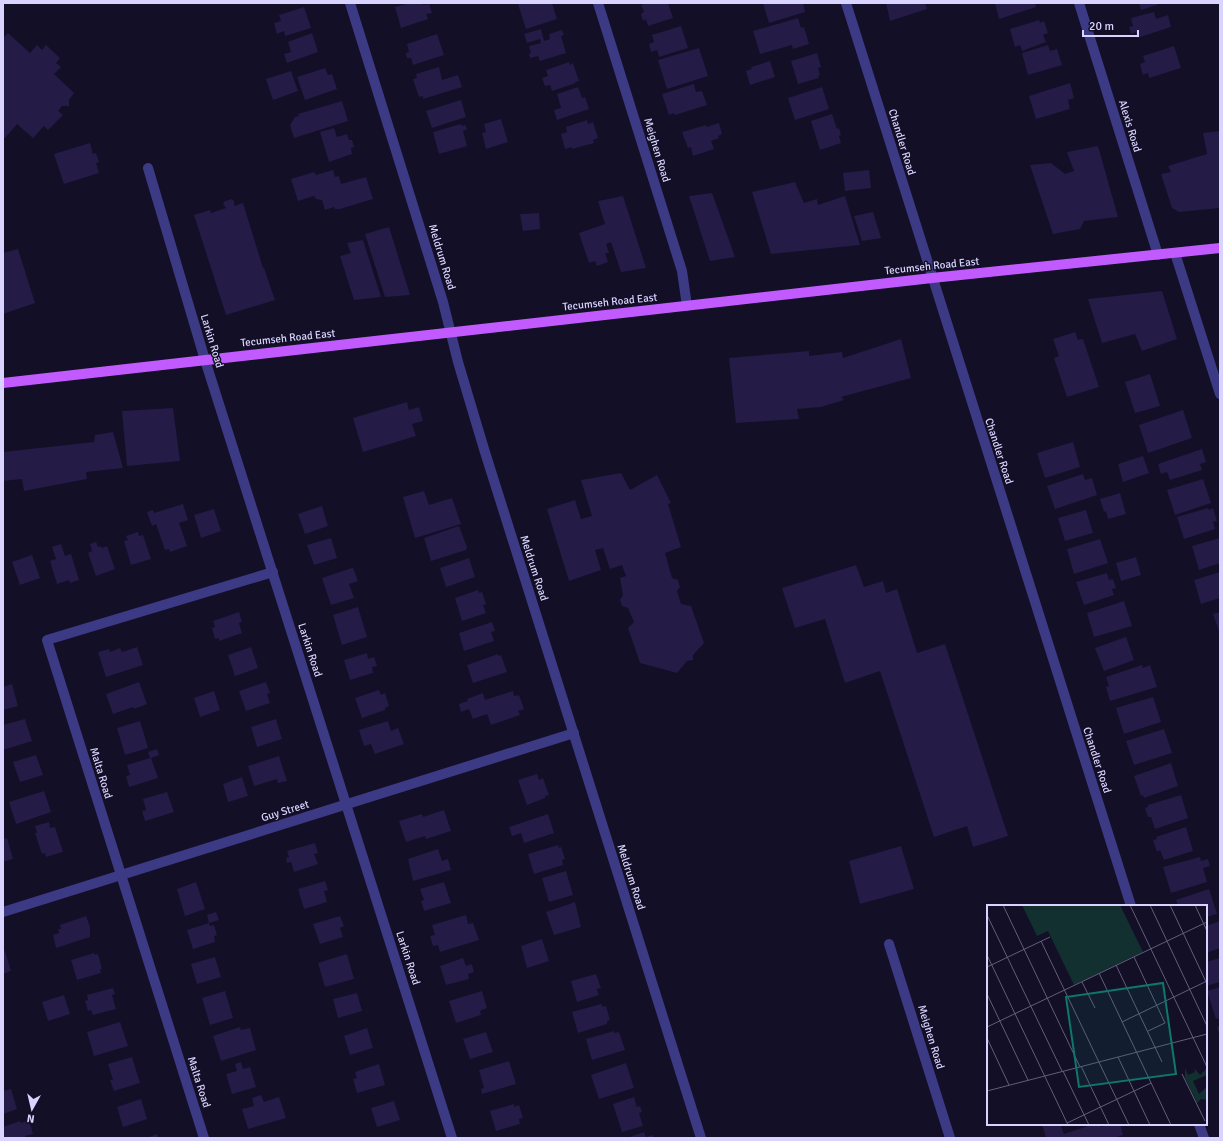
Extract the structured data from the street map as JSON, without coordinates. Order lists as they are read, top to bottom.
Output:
{
  "streets": {
    "main road": ["Tecumseh Road East"],
    "street": [
      "Alexis Road",
      "Chandler Road",
      "Meighen Road",
      "Meldrum Road",
      "Larkin Road",
      "Malta Road",
      "Guy Street"
    ]
  },
  "crossings": [
    ["Alexis Road", "Tecumseh Road East"],
    ["Chandler Road", "Tecumseh Road East"],
    ["Meighen Road", "Tecumseh Road East"],
    ["Meldrum Road", "Tecumseh Road East"],
    ["Meldrum Road", "Guy Street"],
    ["Tecumseh Road East", "Larkin Road"],
    ["Larkin Road", "Malta Road"],
    ["Larkin Road", "Guy Street"],
    ["Malta Road", "Guy Street"]
  ],
  "scale_bar": "20 m",
  "north": "bottom"
}
